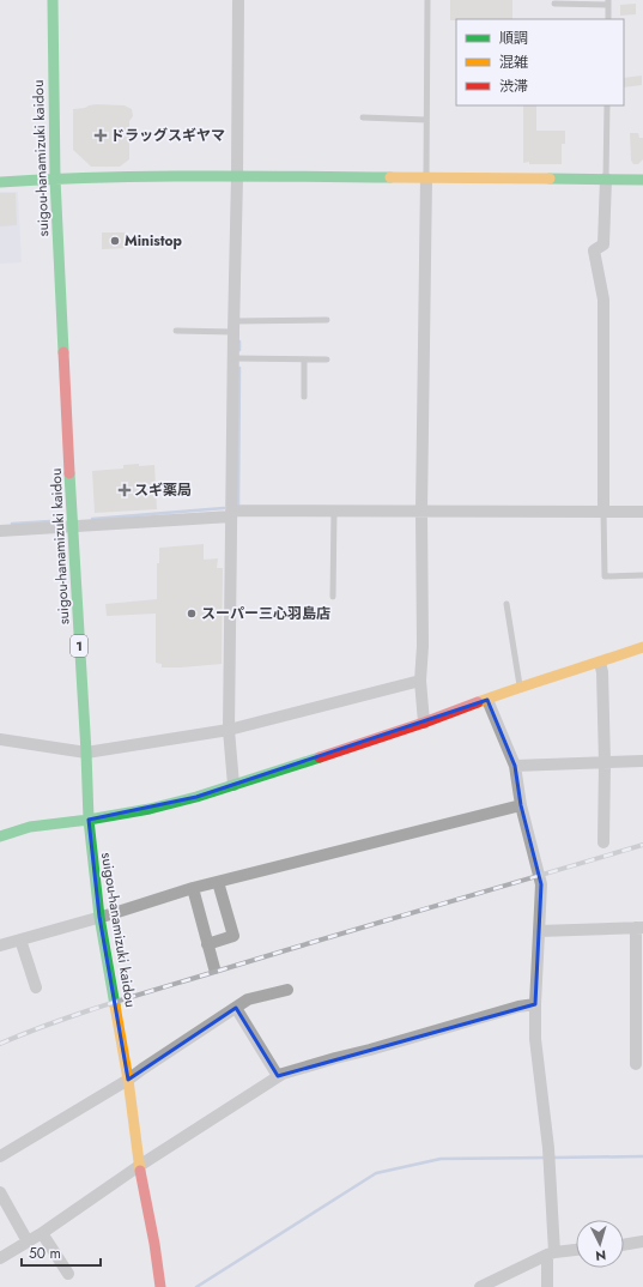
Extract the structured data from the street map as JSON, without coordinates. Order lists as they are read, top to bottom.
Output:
{
  "streets": {
    "street": ["suigou-hanamizuki kaidou", "1"]
  },
  "places": {
    "health": ["ドラッグスギヤマ", "スギ薬局"],
    "other": ["Ministop", "スーパー三心羽島店"]
  },
  "legend": ["順調", "混雑", "渋滞"],
  "scale_bar": "50 m",
  "north": "bottom"
}
